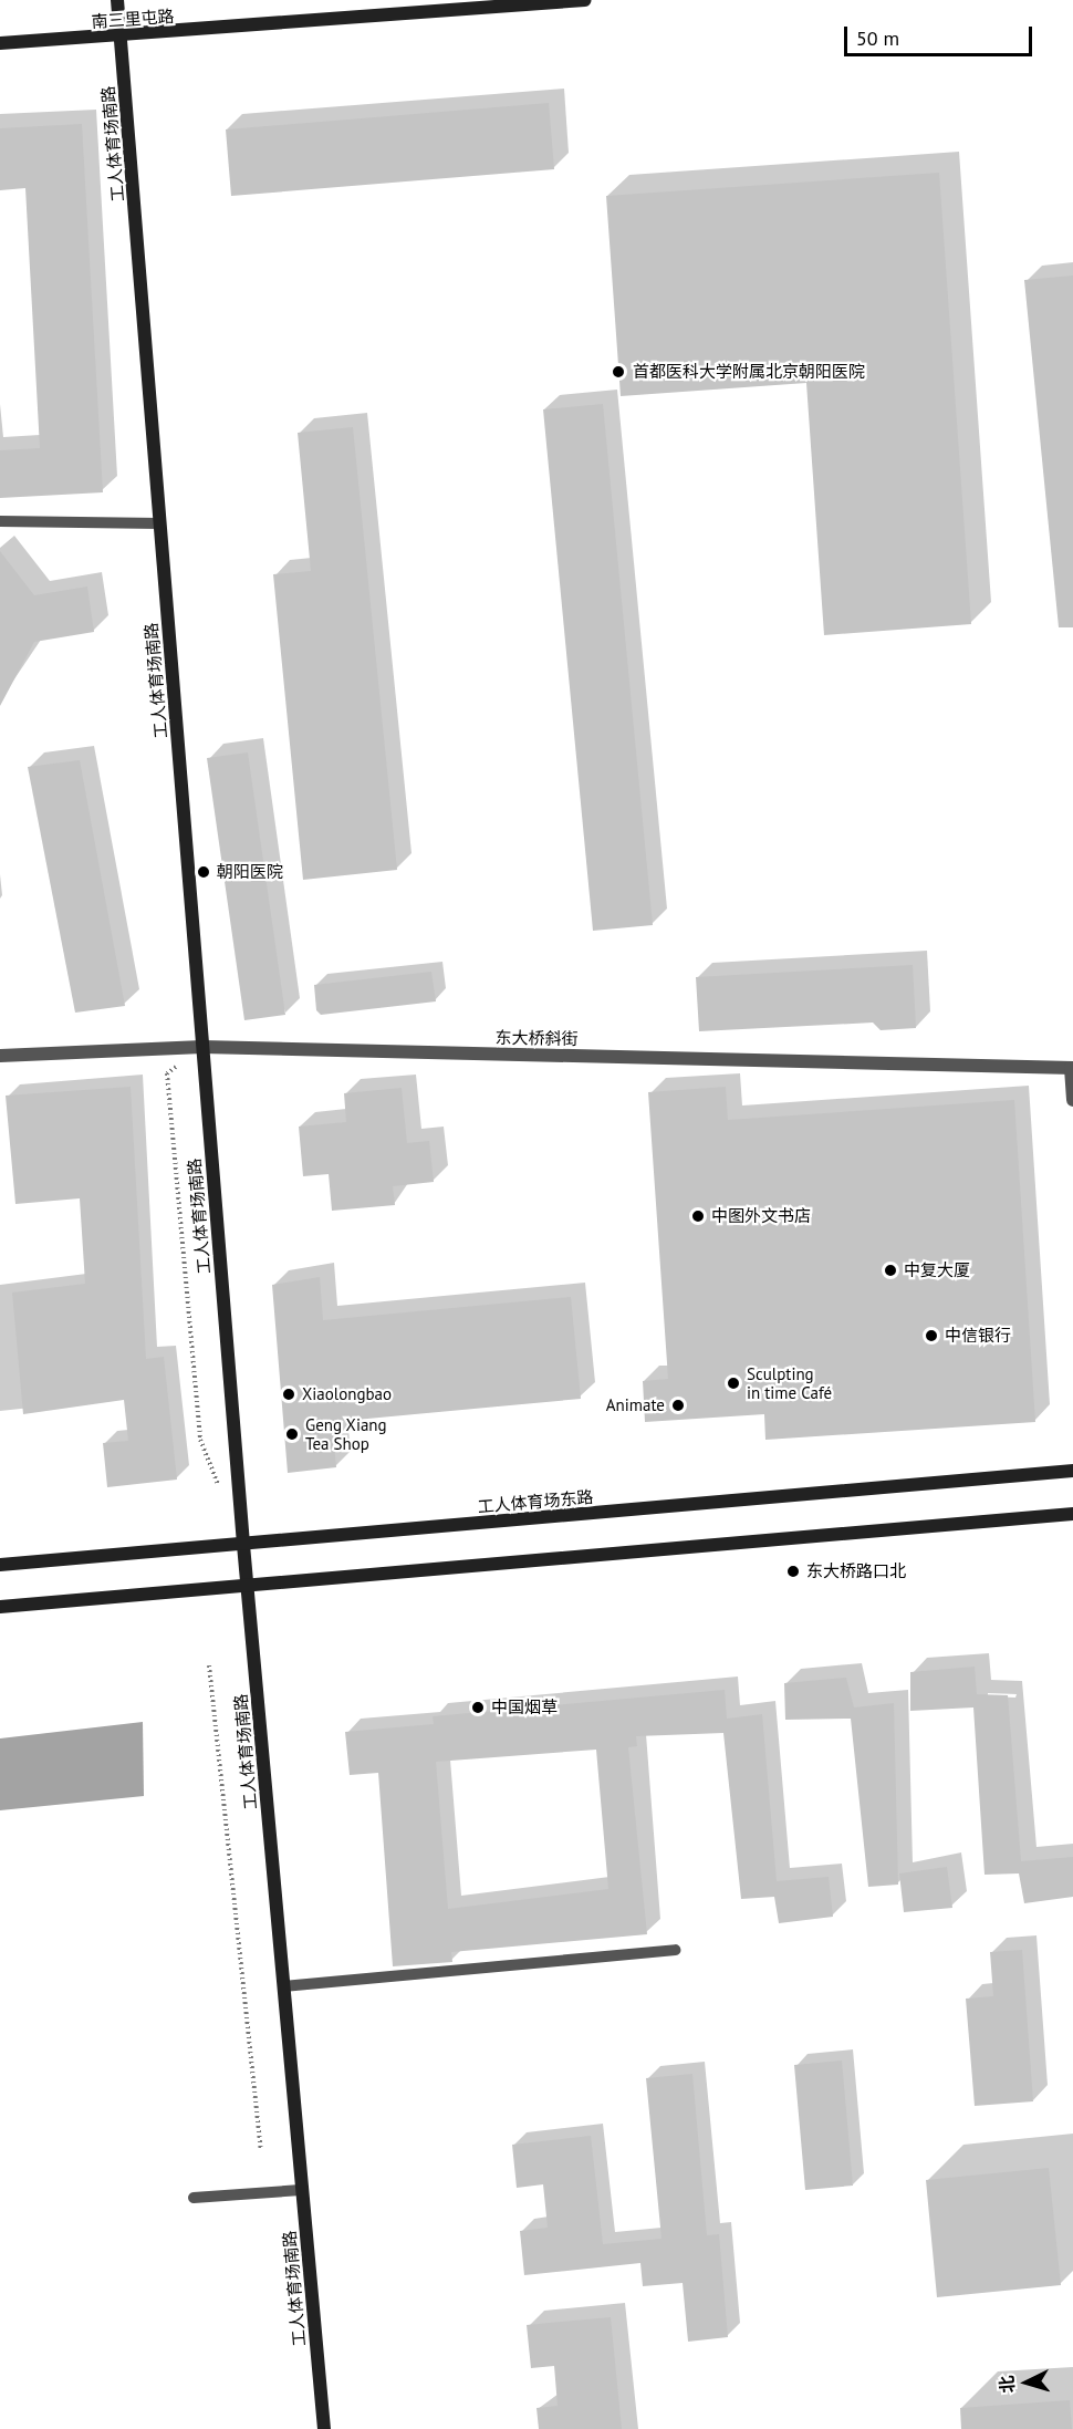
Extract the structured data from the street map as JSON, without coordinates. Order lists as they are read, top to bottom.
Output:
{
  "streets": {
    "street": [
      "南三里屯路",
      "工人体育场南路",
      "东大桥斜街",
      "工人体育场东路"
    ]
  },
  "crossings": [
    ["南三里屯路", "工人体育场南路"],
    ["工人体育场南路", "东大桥斜街"],
    ["工人体育场南路", "工人体育场东路"]
  ],
  "places": [
    "首都医科大学附属北京朝阳医院",
    "朝阳医院",
    "中图外文书店",
    "中复大厦",
    "中信银行",
    "Sculpting in time Café",
    "Xiaolongbao",
    "Animate",
    "Geng Xiang Tea Shop",
    "东大桥路口北",
    "中国烟草"
  ],
  "scale_bar": "50 m",
  "north": "left"
}
